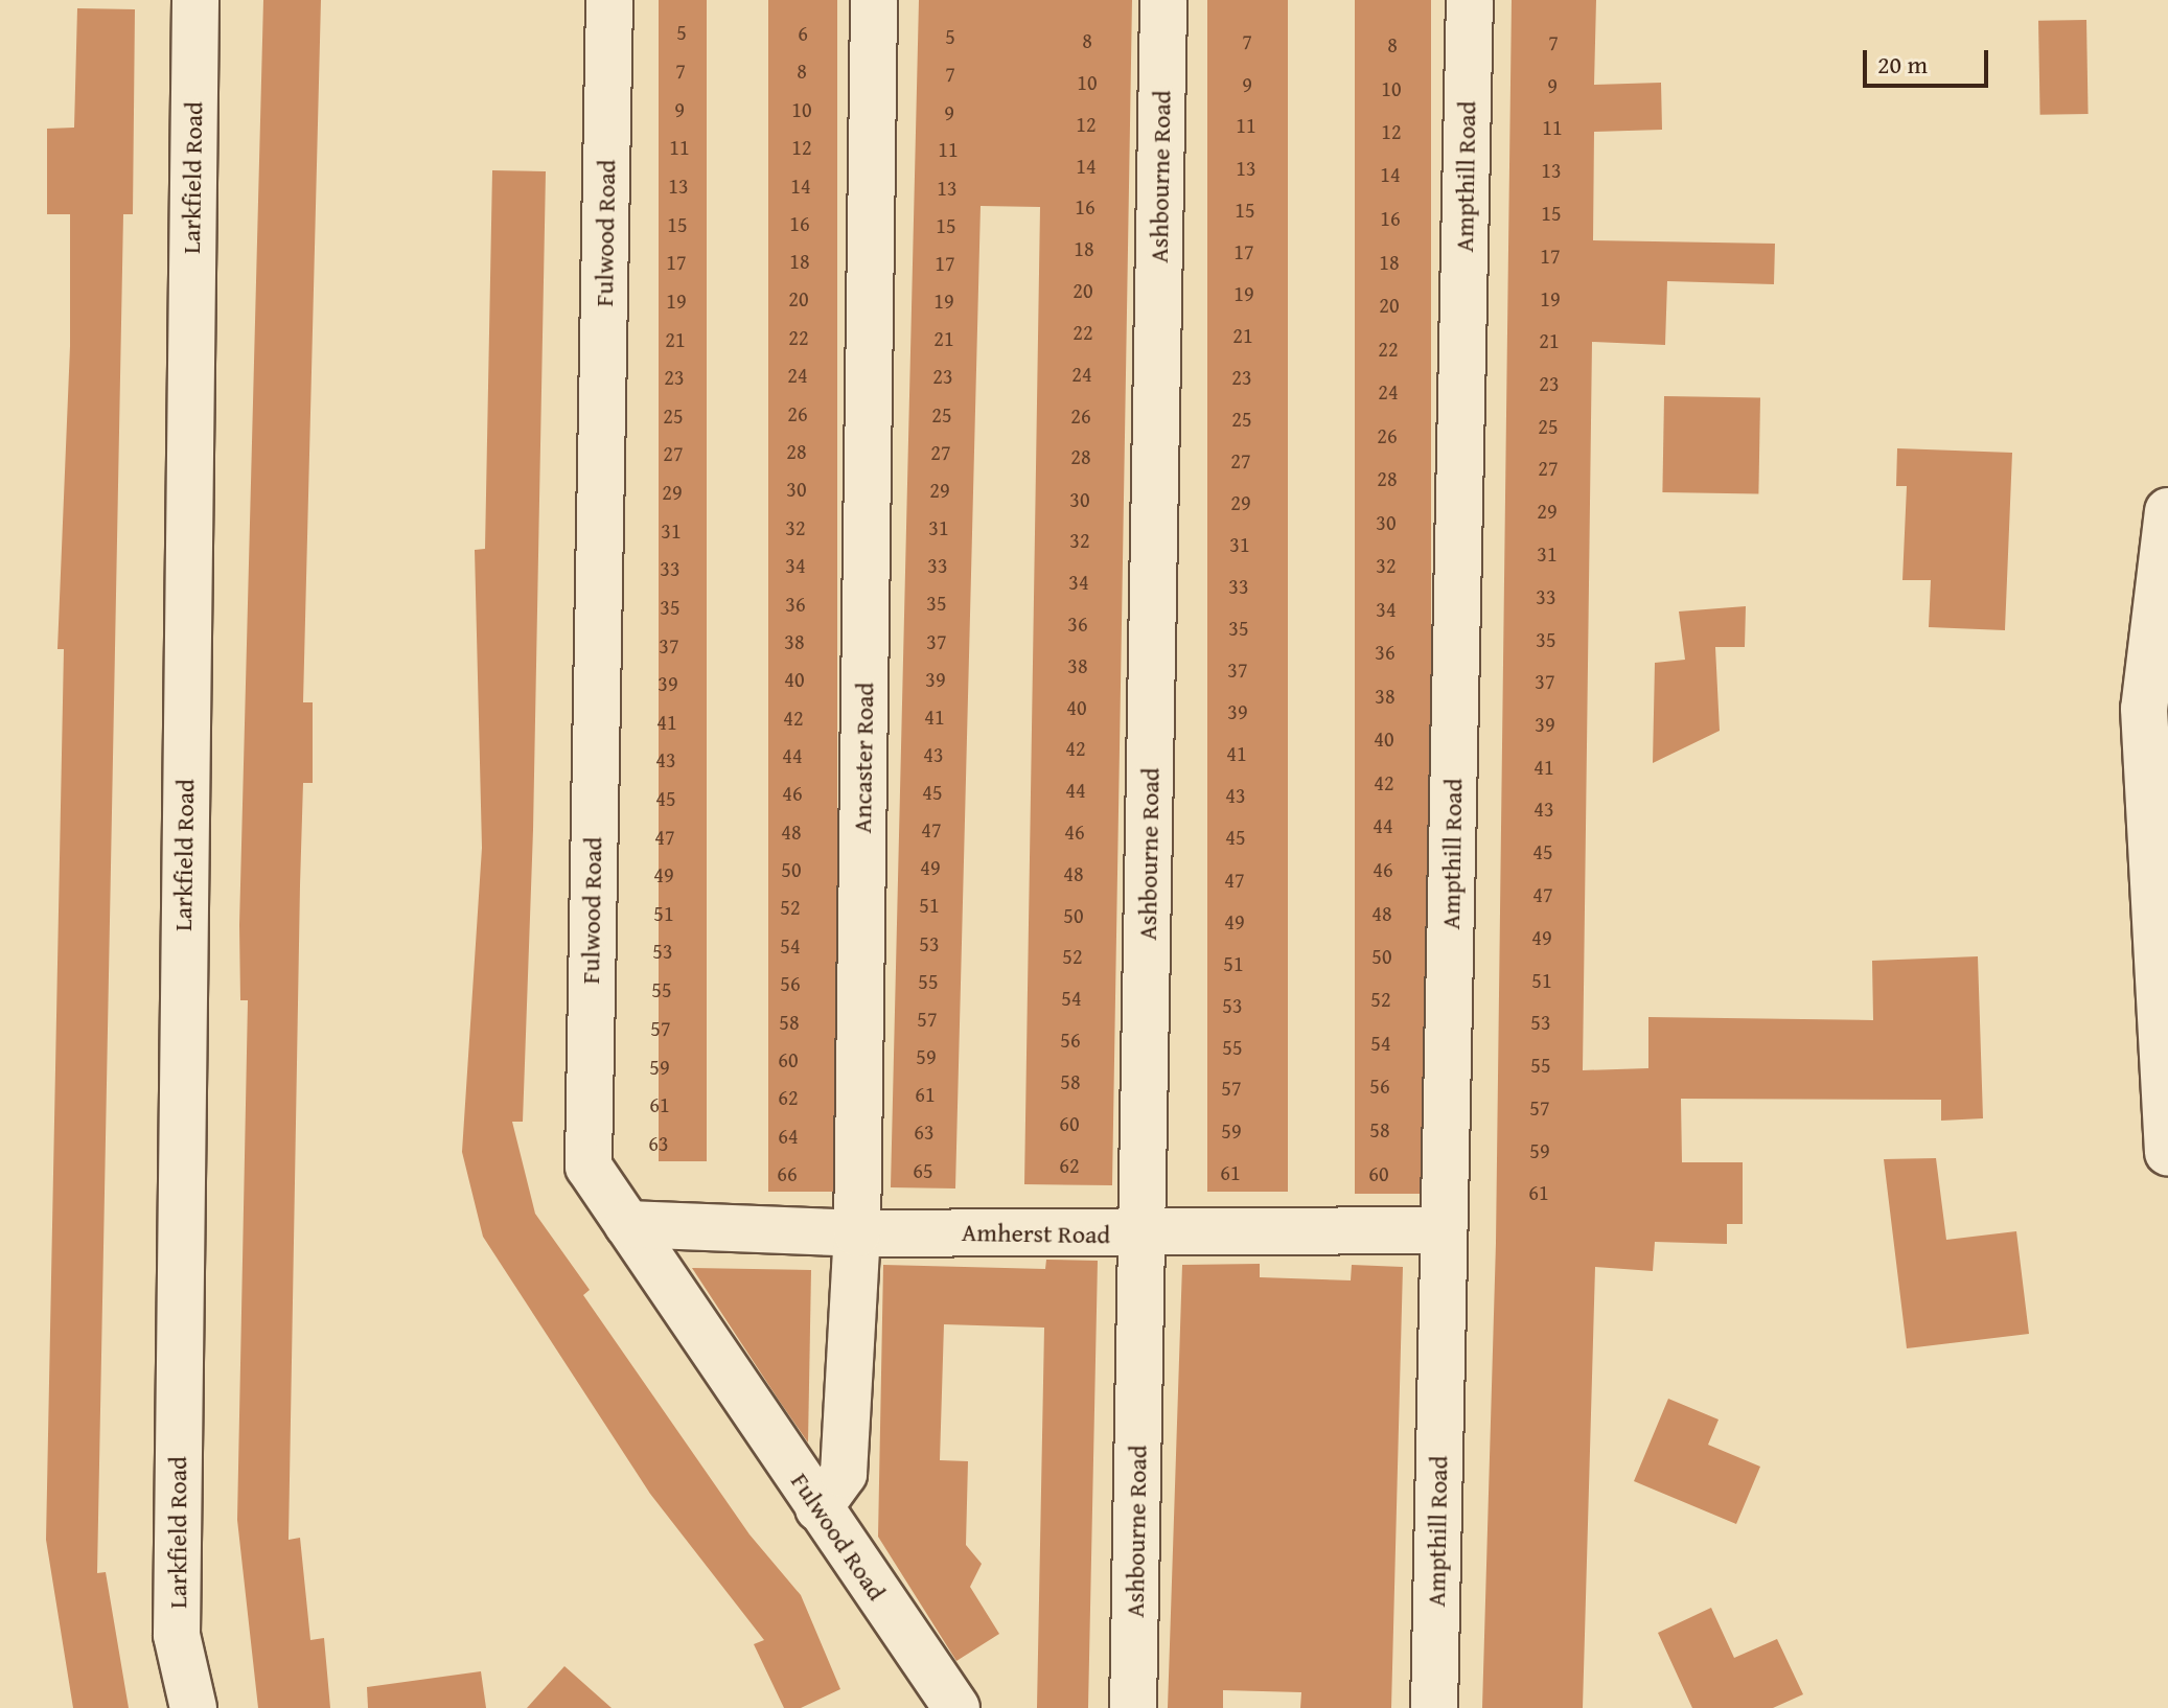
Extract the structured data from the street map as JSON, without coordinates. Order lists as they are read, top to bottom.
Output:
{
  "streets": {
    "street": [
      "Ashbourne Road",
      "Ampthill Road",
      "Larkfield Road",
      "Fulwood Road",
      "Ancaster Road",
      "Amherst Road"
    ]
  },
  "crossings": [
    ["Ashbourne Road", "Amherst Road"],
    ["Ampthill Road", "Amherst Road"],
    ["Fulwood Road", "Ancaster Road"],
    ["Fulwood Road", "Amherst Road"],
    ["Ancaster Road", "Amherst Road"]
  ],
  "house_numbers": [
    "5",
    "6",
    "5",
    "8",
    "7",
    "7",
    "8",
    "7",
    "8",
    "7",
    "10",
    "9",
    "9",
    "10",
    "9",
    "10",
    "9",
    "12",
    "11",
    "11",
    "12",
    "11",
    "12",
    "11",
    "14",
    "13",
    "13",
    "14",
    "13",
    "14",
    "13",
    "16",
    "15",
    "15",
    "16",
    "16",
    "15",
    "15",
    "18",
    "17",
    "17",
    "18",
    "17",
    "18",
    "17",
    "20",
    "19",
    "20",
    "19",
    "19",
    "19",
    "20",
    "22",
    "21",
    "22",
    "21",
    "21",
    "21",
    "22",
    "24",
    "24",
    "23",
    "23",
    "23",
    "23",
    "24",
    "26",
    "25",
    "25",
    "26",
    "25",
    "25",
    "26",
    "28",
    "27",
    "27",
    "28",
    "27",
    "27",
    "28",
    "30",
    "29",
    "29",
    "30",
    "29",
    "29",
    "30",
    "32",
    "31",
    "31",
    "32",
    "31",
    "31",
    "34",
    "33",
    "32",
    "33",
    "34",
    "33",
    "33",
    "35",
    "36",
    "35",
    "34",
    "36",
    "35",
    "35",
    "38",
    "37",
    "37",
    "36",
    "38",
    "37",
    "40",
    "39",
    "37",
    "39",
    "38",
    "40",
    "39",
    "41",
    "42",
    "41",
    "39",
    "40",
    "42",
    "41",
    "43",
    "44",
    "43",
    "41",
    "42",
    "44",
    "45",
    "46",
    "43",
    "45",
    "43",
    "44",
    "47",
    "48",
    "46",
    "47",
    "45",
    "45",
    "49",
    "50",
    "46",
    "48",
    "49",
    "47",
    "47",
    "51",
    "52",
    "51",
    "48",
    "50",
    "49",
    "49",
    "53",
    "54",
    "53",
    "52",
    "50",
    "51",
    "51",
    "55",
    "56",
    "55",
    "54",
    "52",
    "53",
    "57",
    "58",
    "53",
    "57",
    "56",
    "54",
    "55",
    "59",
    "60",
    "55",
    "59",
    "58",
    "56",
    "57",
    "61",
    "62",
    "61",
    "57",
    "60",
    "58",
    "59",
    "63",
    "64",
    "63",
    "59",
    "62",
    "65",
    "61",
    "66",
    "60",
    "61"
  ],
  "scale_bar": "20 m"
}
